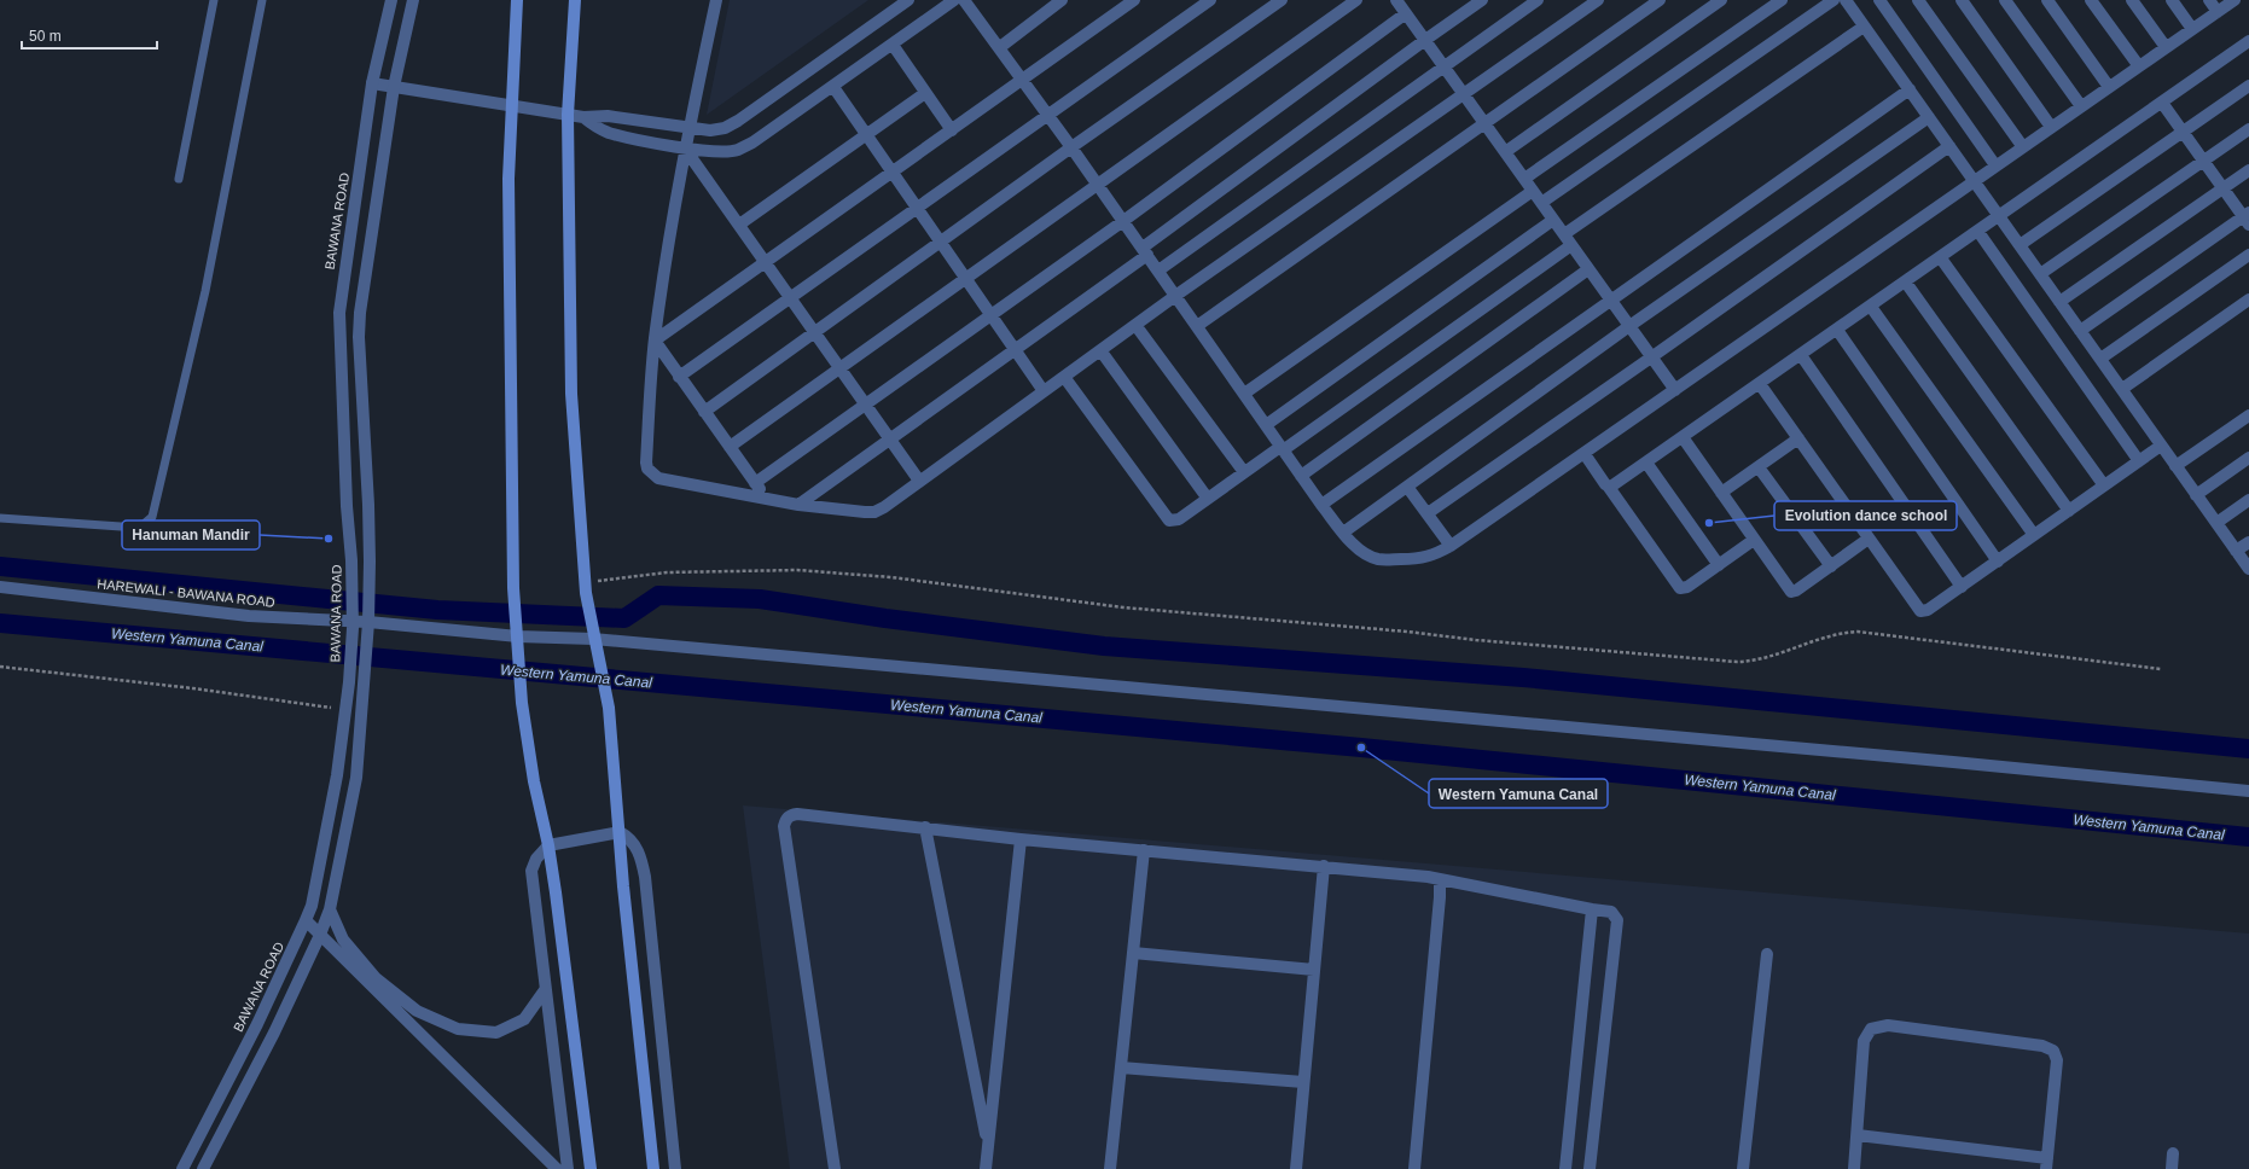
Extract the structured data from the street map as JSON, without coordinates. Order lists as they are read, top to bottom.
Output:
{
  "streets": {
    "street": ["BAWANA ROAD", "HAREWALI - BAWANA ROAD"]
  },
  "crossings": [
    ["BAWANA ROAD", "HAREWALI - BAWANA ROAD"]
  ],
  "water": ["Western Yamuna Canal"],
  "places": ["Evolution dance school", "Hanuman Mandir", "Western Yamuna Canal"],
  "scale_bar": "50 m"
}
